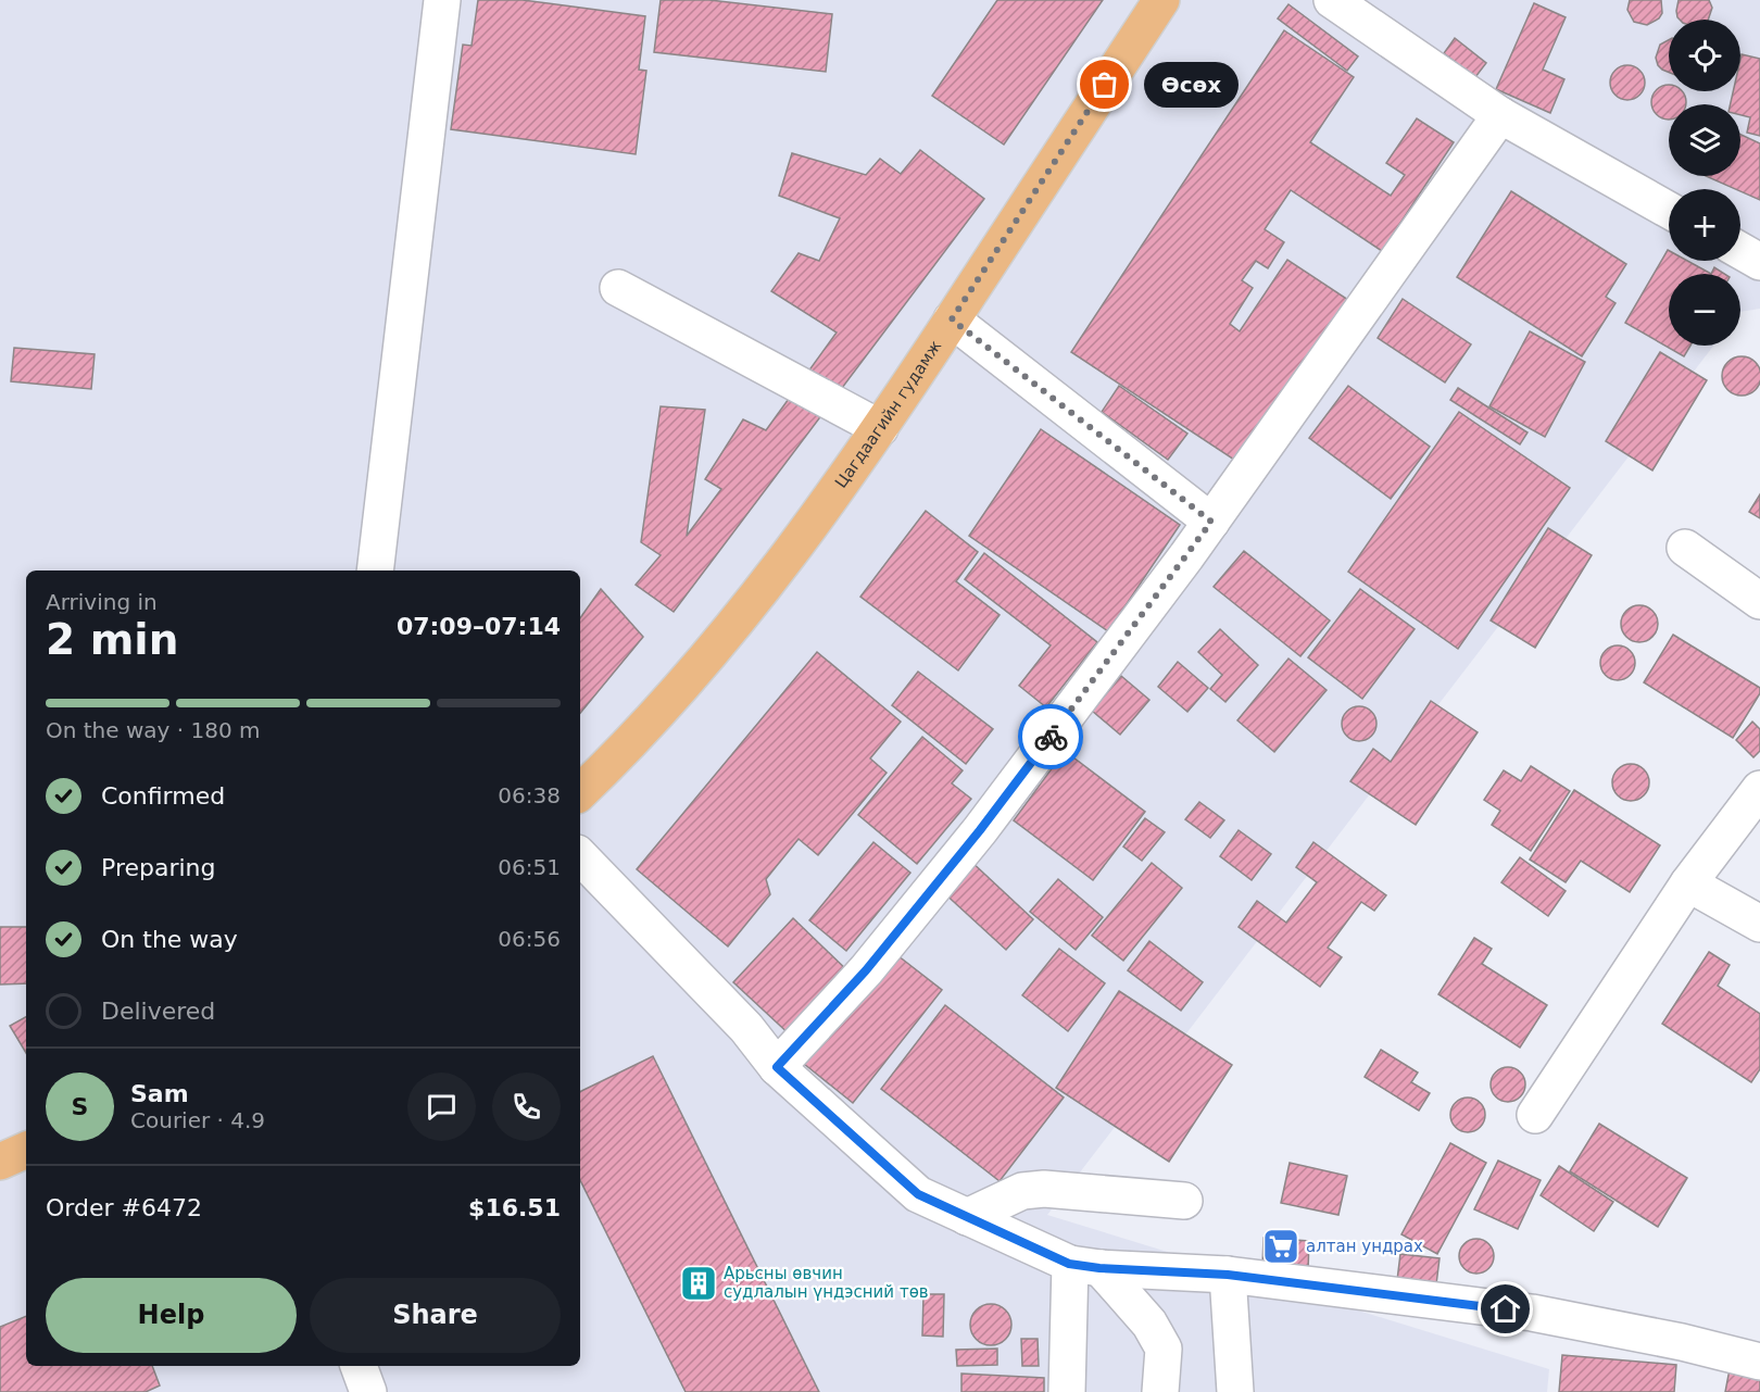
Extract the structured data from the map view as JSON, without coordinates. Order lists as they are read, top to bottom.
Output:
{
  "streets": {
    "main road": ["Цагдаагийн гудамж"]
  },
  "places": {
    "other": ["Өсөх"],
    "supermarket": ["алтан ундрах"],
    "building": ["Арьсны өвчин судлалын үндэсний төв"]
  },
  "page": {
    "map_buttons": ["+", "−"],
    "bubble": "Өсөх",
    "heading": ["2 min", "Arriving in", "07:09–07:14"],
    "panel": [
      "Sam",
      "Courier · 4.9",
      "Order #6472",
      "$16.51"
    ],
    "bar": "On the way · 180 m",
    "list": [
      ["Confirmed", "06:38"],
      ["Preparing", "06:51"],
      ["On the way", "06:56"],
      "Delivered"
    ],
    "round": "S",
    "buttons": ["Help", "Share"]
  }
}
